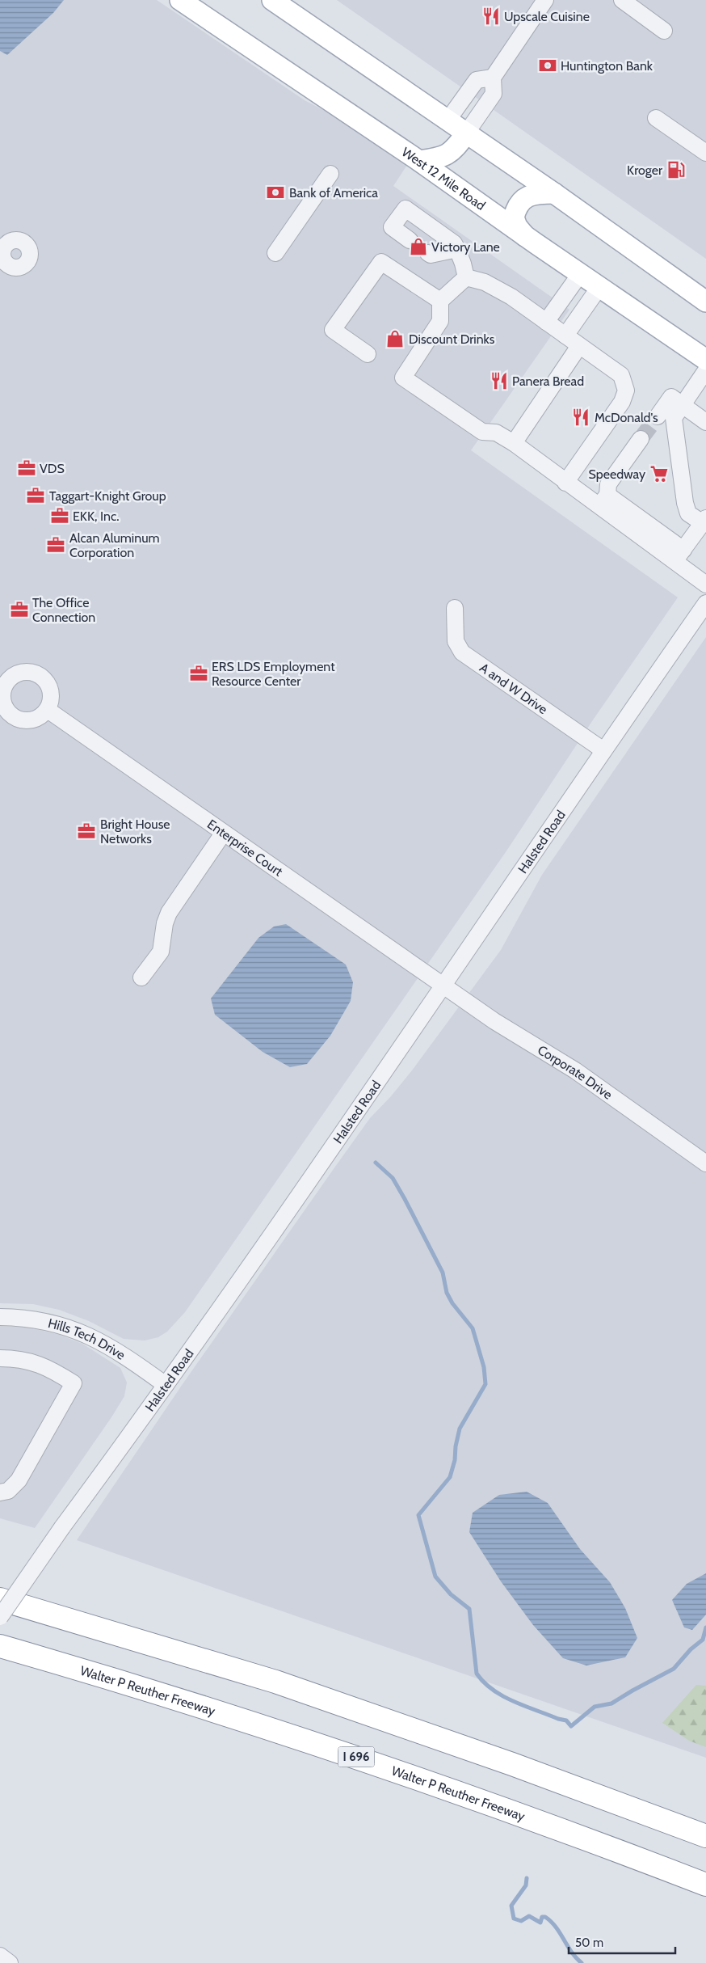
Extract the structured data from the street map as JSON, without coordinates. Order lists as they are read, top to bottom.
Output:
{
  "streets": {
    "highway": ["Walter P Reuther Freeway", "I 696"],
    "main road": ["West 12 Mile Road"],
    "street": [
      "A and W Drive",
      "Halsted Road",
      "Enterprise Court",
      "Corporate Drive",
      "Hills Tech Drive"
    ]
  },
  "crossings": [
    ["A and W Drive", "Halsted Road"],
    ["Halsted Road", "Enterprise Court"],
    ["Halsted Road", "Corporate Drive"],
    ["Halsted Road", "Hills Tech Drive"],
    ["Enterprise Court", "Corporate Drive"]
  ],
  "places": {
    "restaurant": ["Upscale Cuisine", "Panera Bread", "McDonald's"],
    "bank": ["Huntington Bank", "Bank of America"],
    "fuel station": ["Kroger"],
    "shop": ["Victory Lane", "Discount Drinks"],
    "office": [
      "VDS",
      "Taggart-Knight Group",
      "EKK, Inc.",
      "Alcan Aluminum Corporation",
      "The Office Connection",
      "ERS LDS Employment Resource Center",
      "Bright House Networks"
    ],
    "supermarket": ["Speedway"]
  },
  "scale_bar": "50 m"
}
